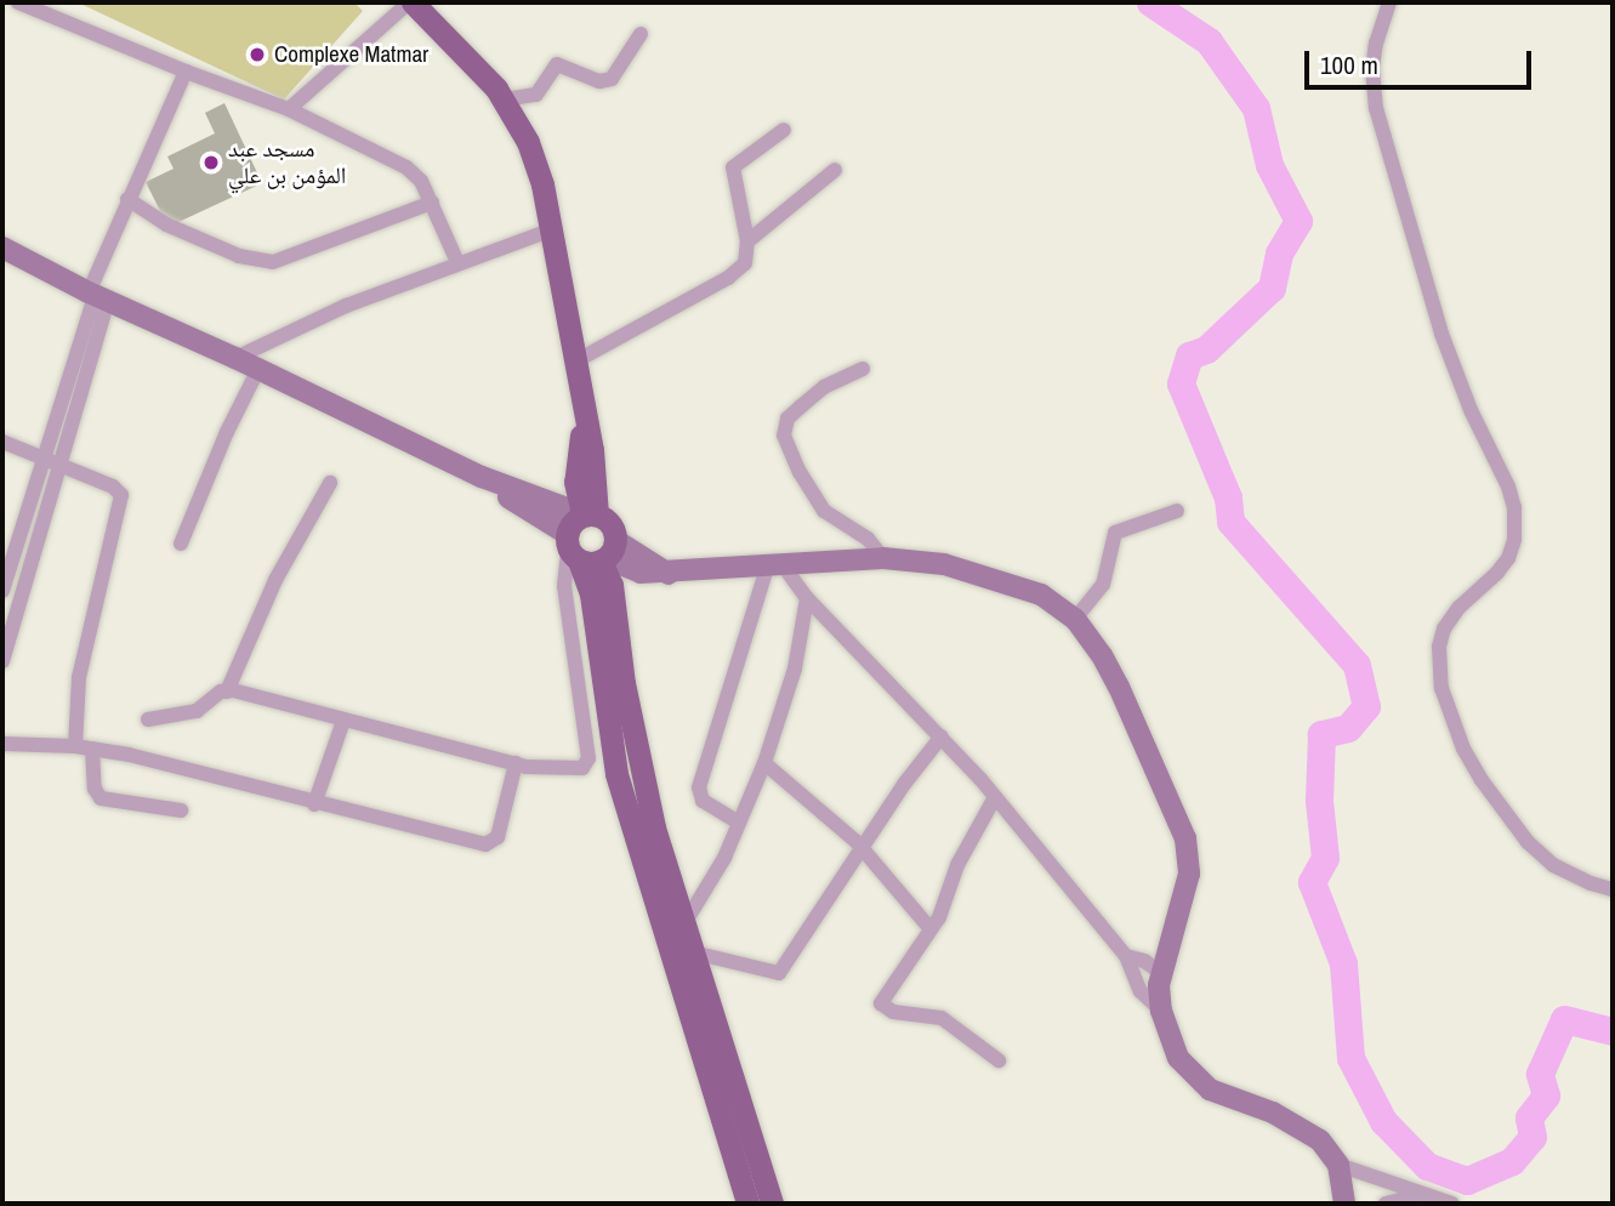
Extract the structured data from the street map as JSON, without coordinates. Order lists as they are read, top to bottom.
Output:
{
  "places": ["Complexe Matmar", "مسجد عبد المؤمن بن علي"],
  "scale_bar": "100 m"
}
